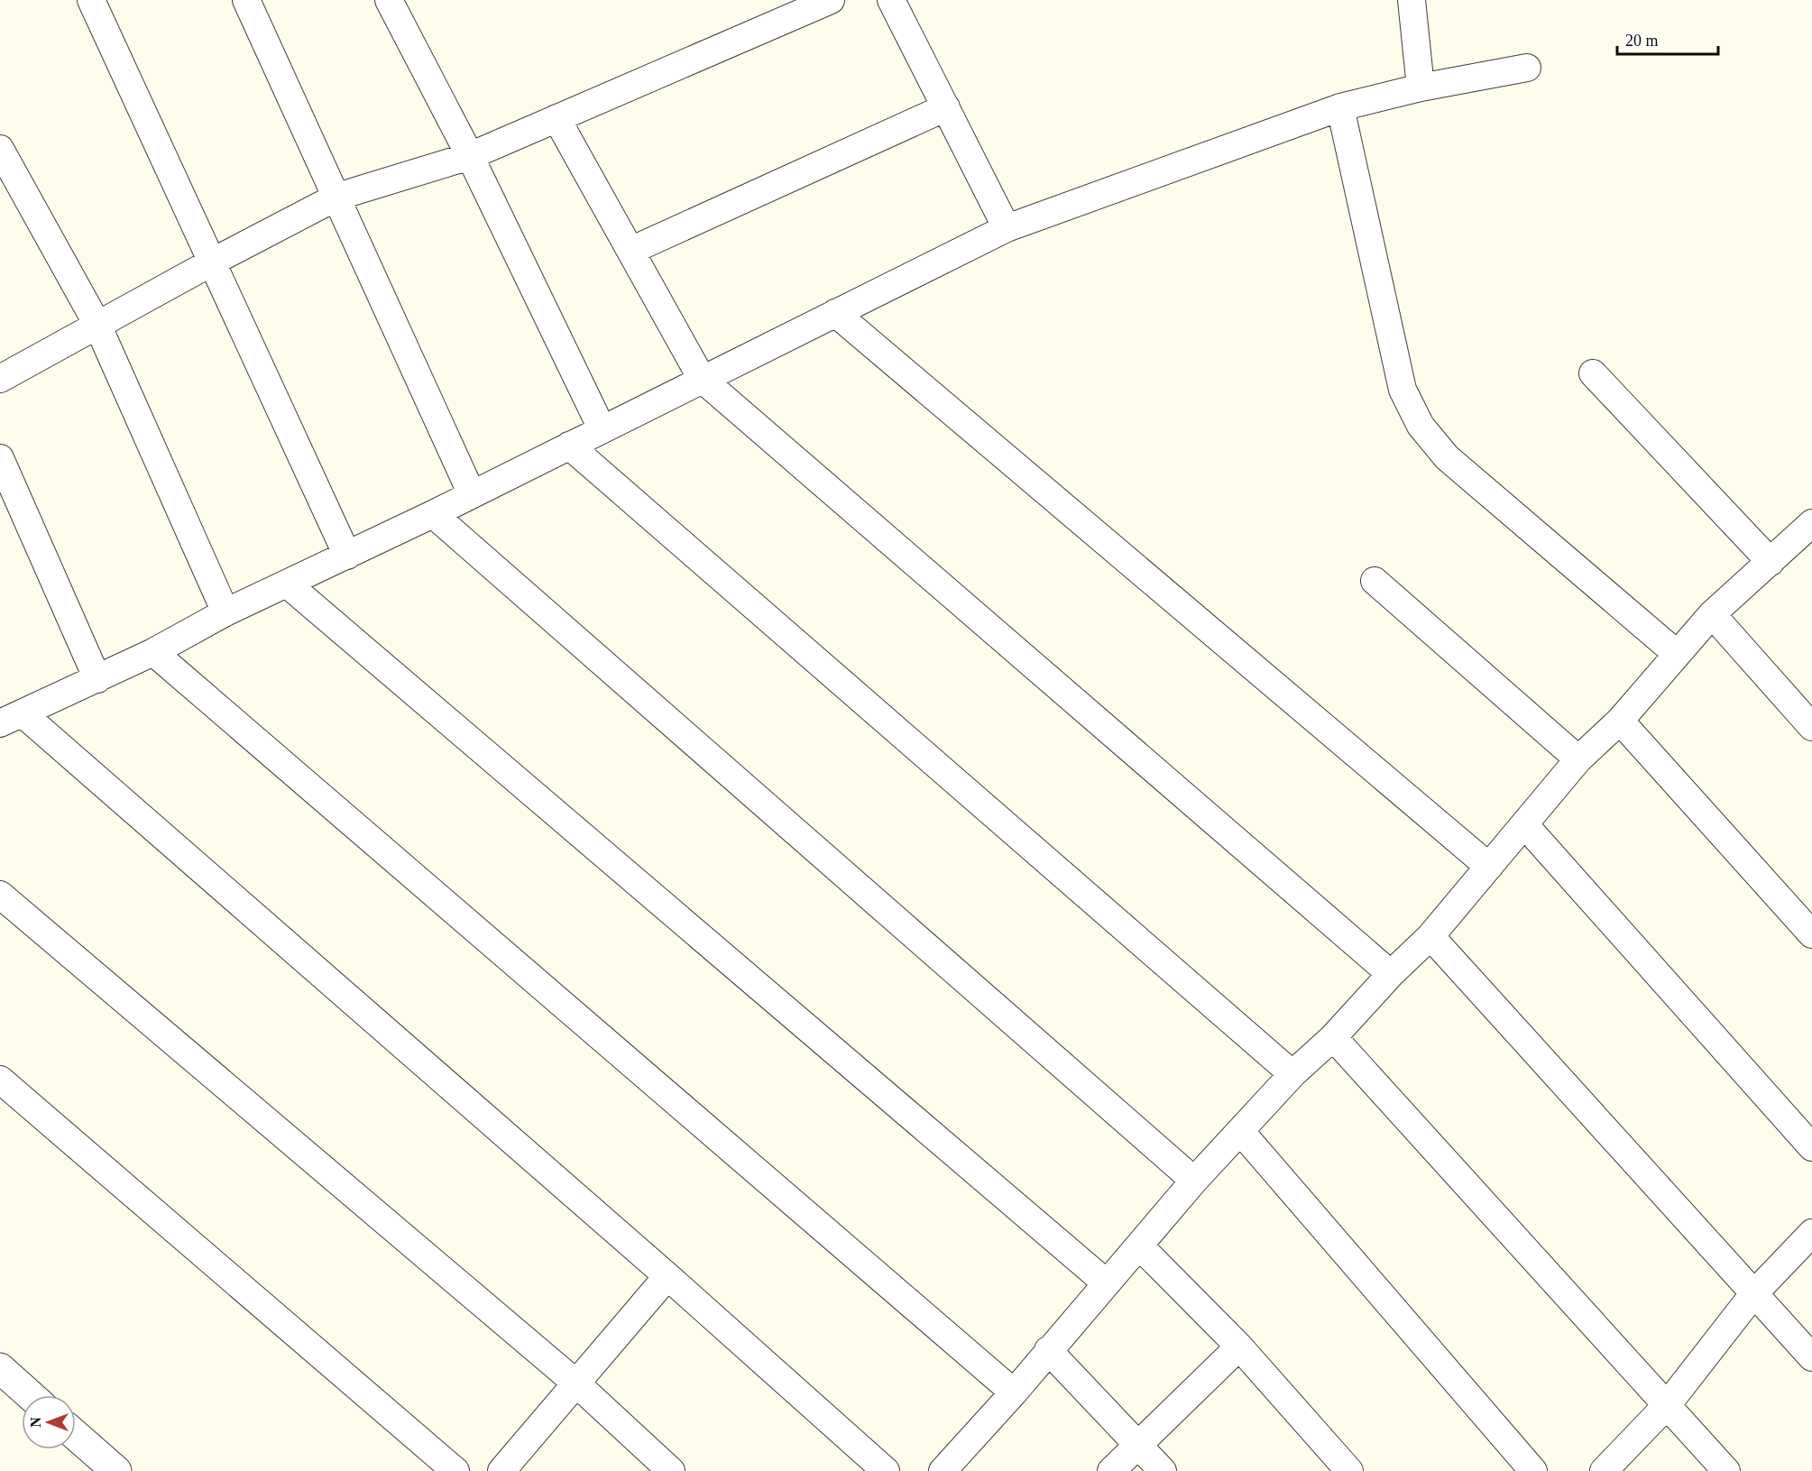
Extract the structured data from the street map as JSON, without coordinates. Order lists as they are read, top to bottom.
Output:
{
  "scale_bar": "20 m",
  "north": "left"
}
